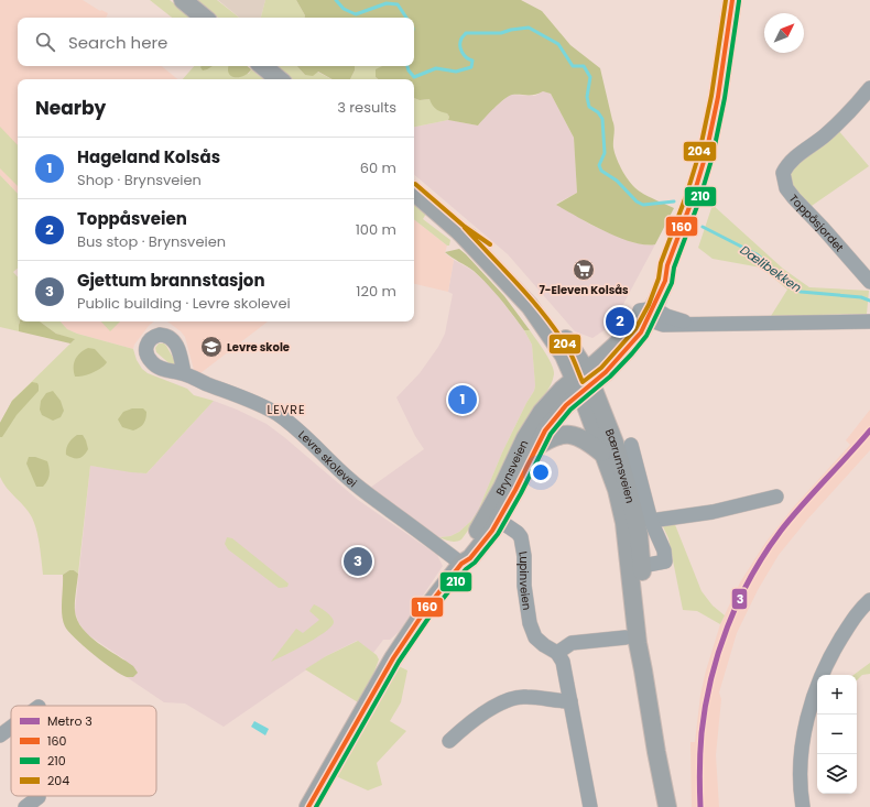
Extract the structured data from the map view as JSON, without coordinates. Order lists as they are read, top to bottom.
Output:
{
  "streets": {
    "main road": ["Brynsveien", "Bærumsveien"],
    "street": ["Toppåsjordet", "Levre skolevei", "Lupinveien"]
  },
  "crossings": [
    ["Levre skolevei", "Brynsveien"],
    ["Brynsveien", "Bærumsveien"],
    ["Brynsveien", "Lupinveien"]
  ],
  "districts": ["LEVRE"],
  "water": ["Dælibekken"],
  "places": {
    "supermarket": ["7-Eleven Kolsås"],
    "school or university": ["Levre skole"]
  },
  "lines": [
    "transit line 160",
    "transit line 204",
    "transit line 210",
    "metro line 3"
  ],
  "legend": [
    "Metro 3",
    "160",
    "210",
    "204"
  ],
  "north": "top right",
  "page": {
    "search": "Search here",
    "heading": ["Nearby", "3 results"],
    "list": [
      {
        "mark": "1",
        "name": "Hageland Kolsås",
        "note": "Shop · Brynsveien",
        "value": "60 m"
      },
      {
        "mark": "2",
        "name": "Toppåsveien",
        "note": "Bus stop · Brynsveien",
        "value": "100 m"
      },
      {
        "mark": "3",
        "name": "Gjettum brannstasjon",
        "note": "Public building · Levre skolevei",
        "value": "120 m"
      }
    ],
    "pins": ["2", "1", "3"],
    "map_buttons": ["+", "−"]
  }
}
